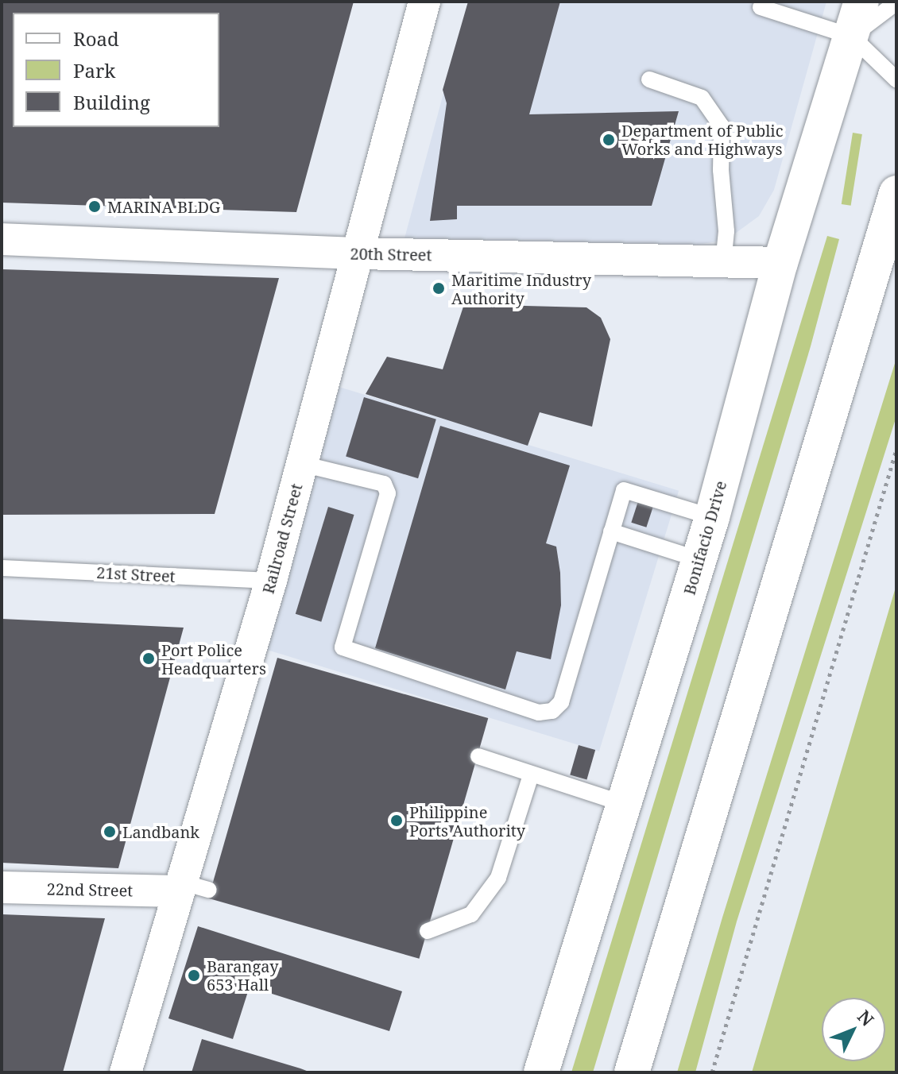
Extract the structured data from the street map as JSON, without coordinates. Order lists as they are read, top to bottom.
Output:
{
  "streets": {
    "highway": ["Bonifacio Drive"],
    "street": ["20th Street", "Railroad Street", "22nd Street"],
    "lane": ["21st Street"]
  },
  "crossings": [
    ["20th Street", "Bonifacio Drive"],
    ["20th Street", "Railroad Street"],
    ["Railroad Street", "21st Street"],
    ["Railroad Street", "22nd Street"]
  ],
  "places": [
    "Department of Public Works and Highways",
    "MARINA BLDG",
    "Maritime Industry Authority",
    "Port Police Headquarters",
    "Philippine Ports Authority",
    "Landbank",
    "Barangay 653 Hall"
  ],
  "legend": ["Road", "Park", "Building"],
  "north": "top right"
}
